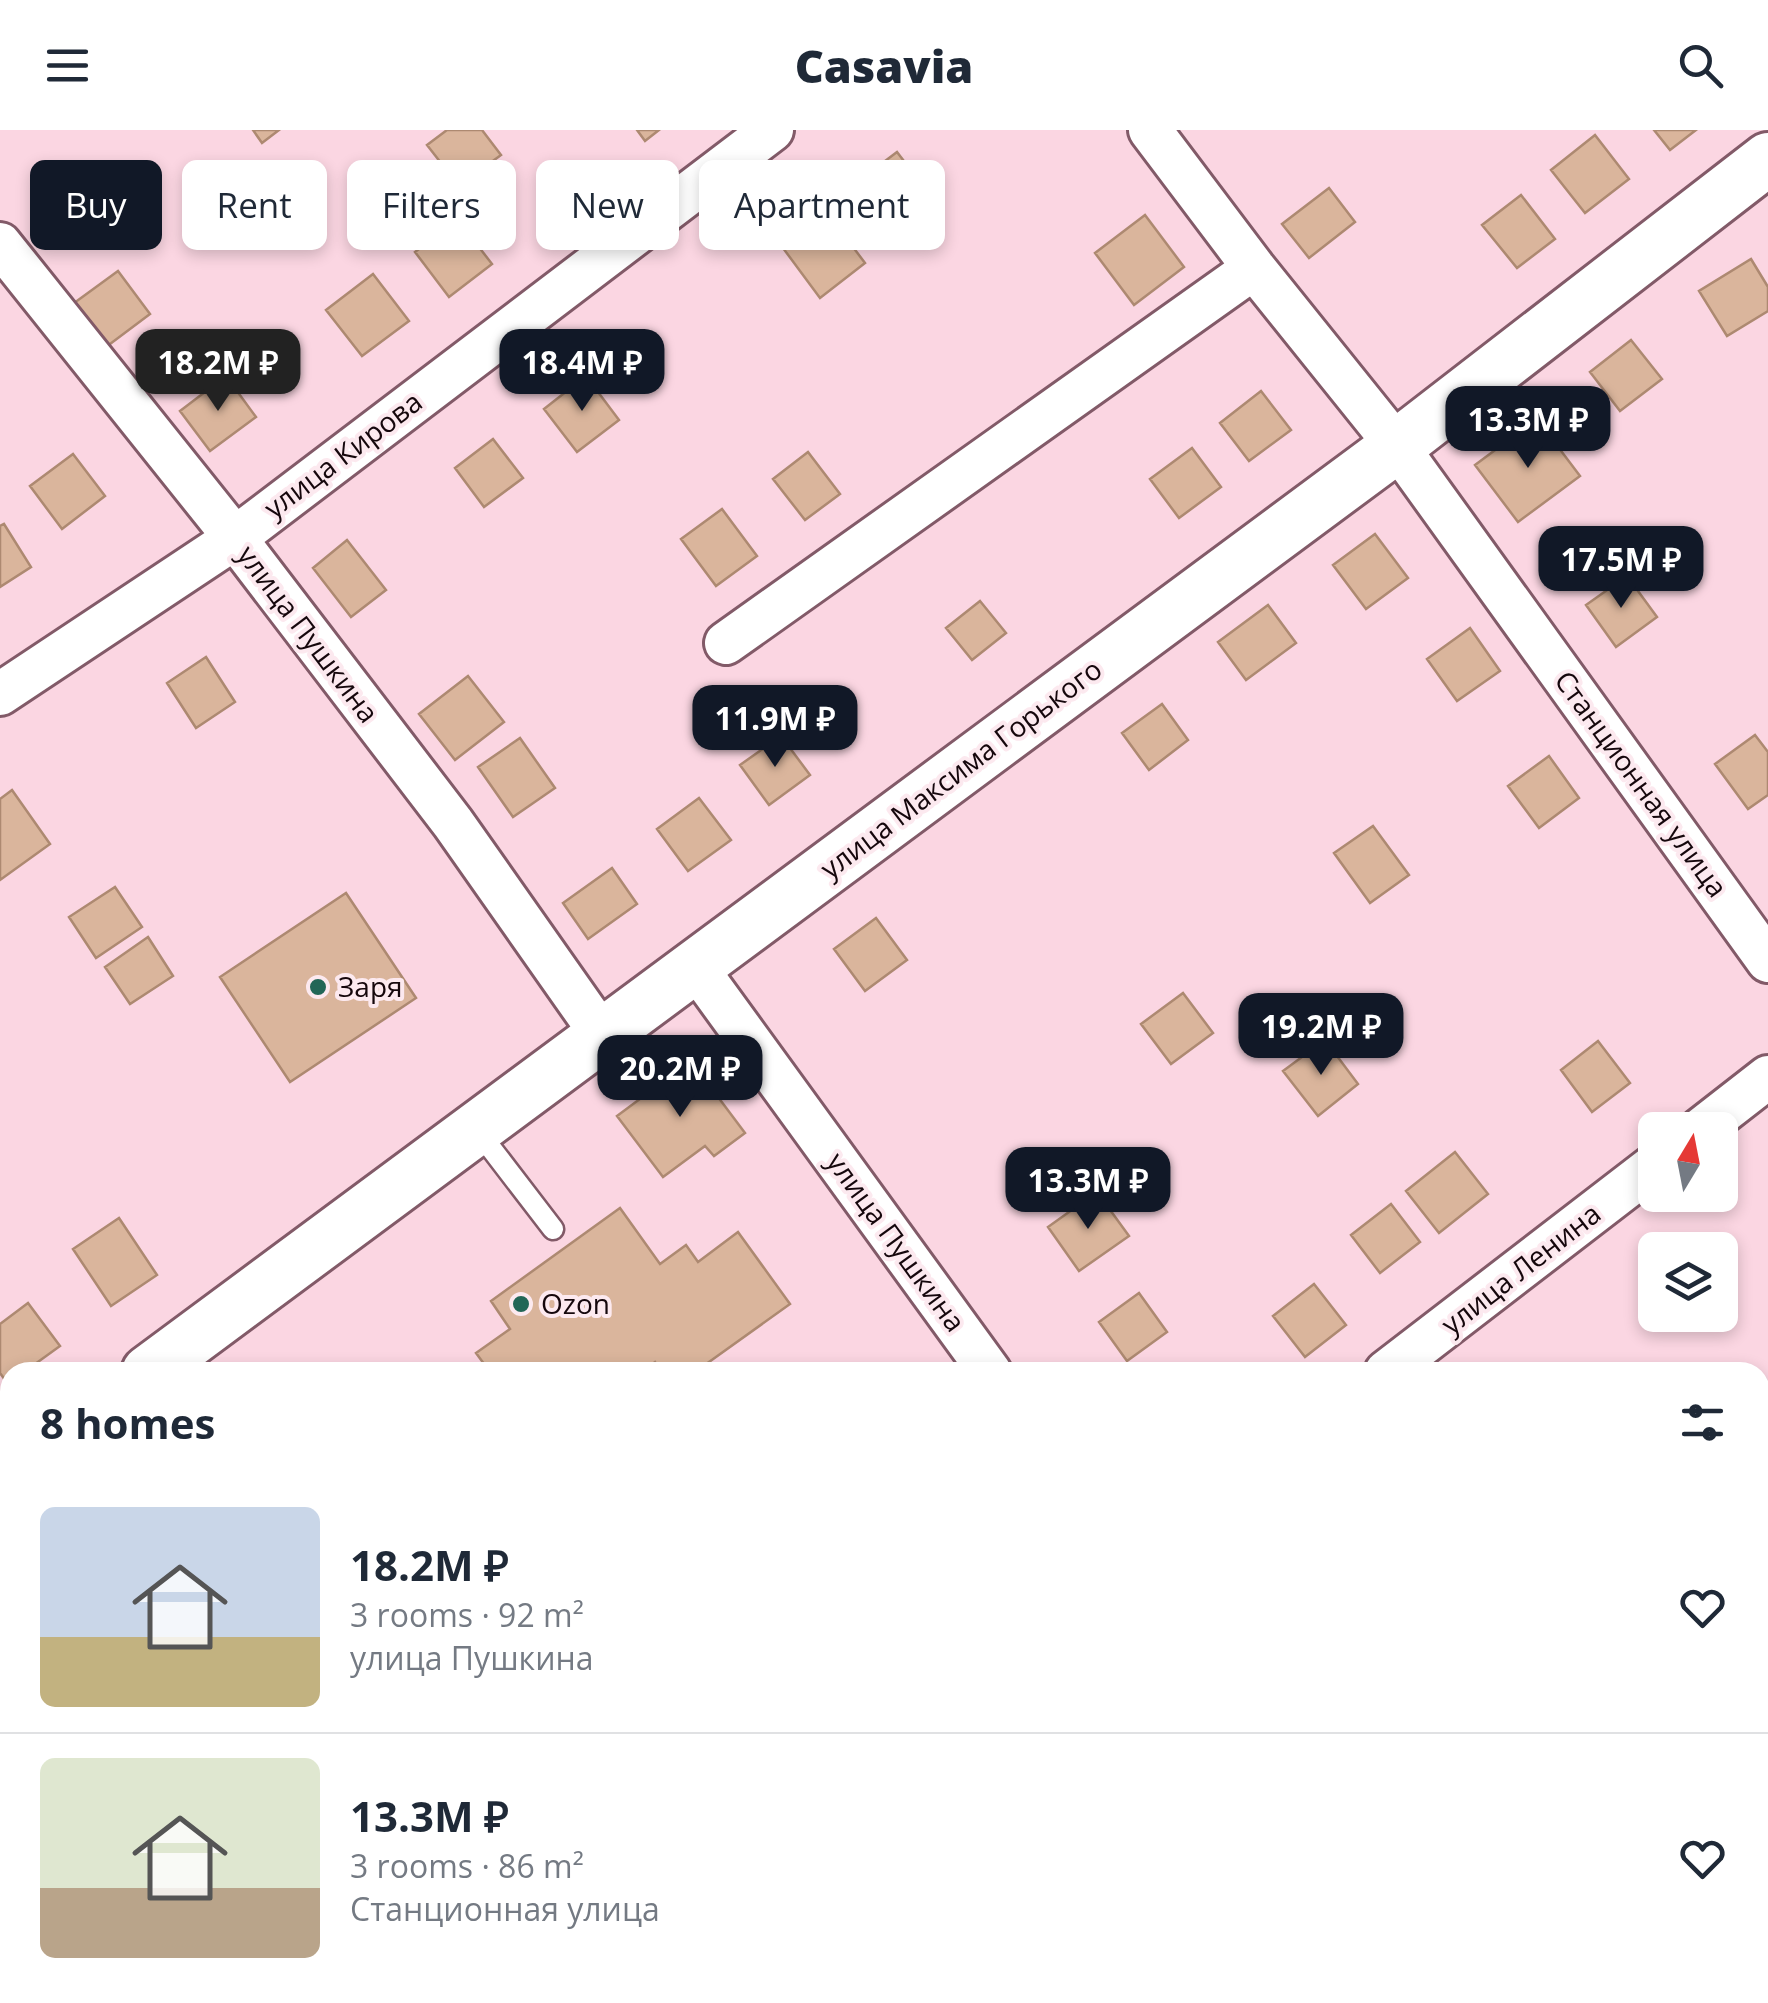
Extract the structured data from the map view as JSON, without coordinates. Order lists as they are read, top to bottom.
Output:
{
  "streets": {
    "street": [
      "улица Кирова",
      "улица Пушкина",
      "улица Максима Горького",
      "Станционная улица",
      "улица Ленина"
    ]
  },
  "crossings": [
    ["улица Кирова", "улица Пушкина"],
    ["улица Пушкина", "улица Максима Горького"],
    ["улица Максима Горького", "Станционная улица"]
  ],
  "places": ["Заря", "Ozon"],
  "north": "top",
  "page": {
    "header": "Casavia",
    "chip": [
      "Buy",
      "Rent",
      "Filters",
      "New",
      "Apartment"
    ],
    "price": [
      "18.2M ₽",
      "18.4M ₽",
      "13.3M ₽",
      "17.5M ₽",
      "11.9M ₽",
      "19.2M ₽",
      "20.2M ₽",
      "13.3M ₽"
    ],
    "heading": "8 homes",
    "list": [
      {
        "name": "18.2M ₽",
        "note": "3 rooms · 92 m² · улица Пушкина"
      },
      {
        "name": "13.3M ₽",
        "note": "3 rooms · 86 m² · Станционная улица"
      }
    ]
  }
}
